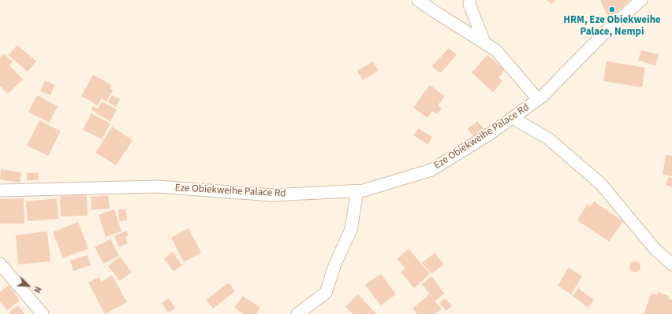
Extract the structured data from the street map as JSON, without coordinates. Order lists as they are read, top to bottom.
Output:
{
  "streets": {
    "street": ["Eze Obiekweihe Palace Rd"]
  },
  "places": ["HRM, Eze Obiekweihe Palace, Nempi"],
  "north": "bottom right"
}
